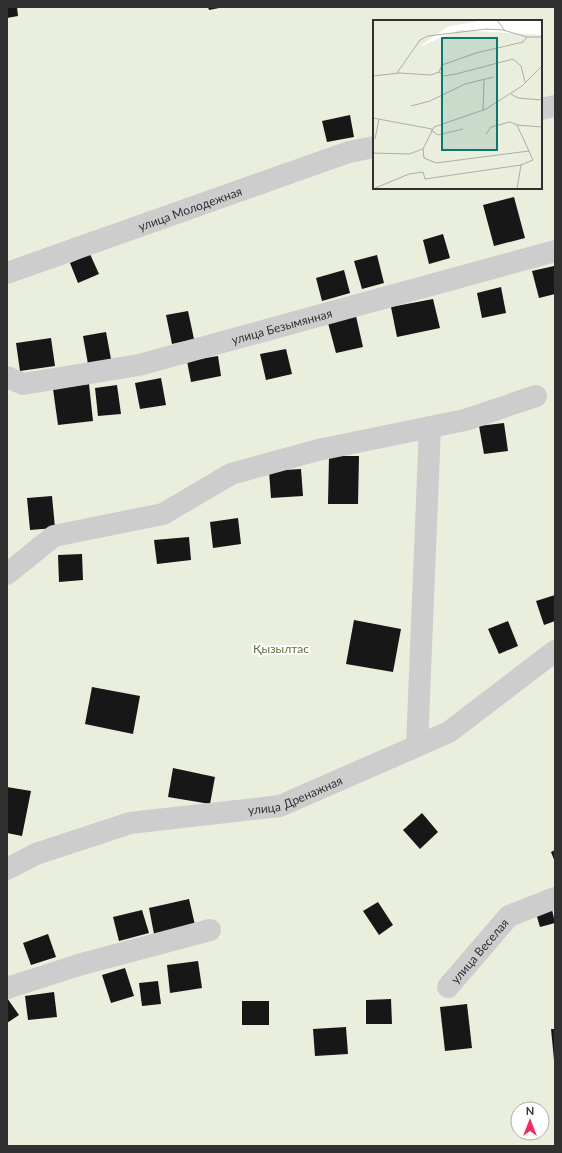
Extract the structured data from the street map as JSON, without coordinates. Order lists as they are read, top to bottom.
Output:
{
  "streets": {
    "street": [
      "улица Молодежная",
      "улица Безымянная",
      "улица Дренажная",
      "улица Веселая"
    ]
  },
  "parks": ["Қызылтас"],
  "north": "top"
}
